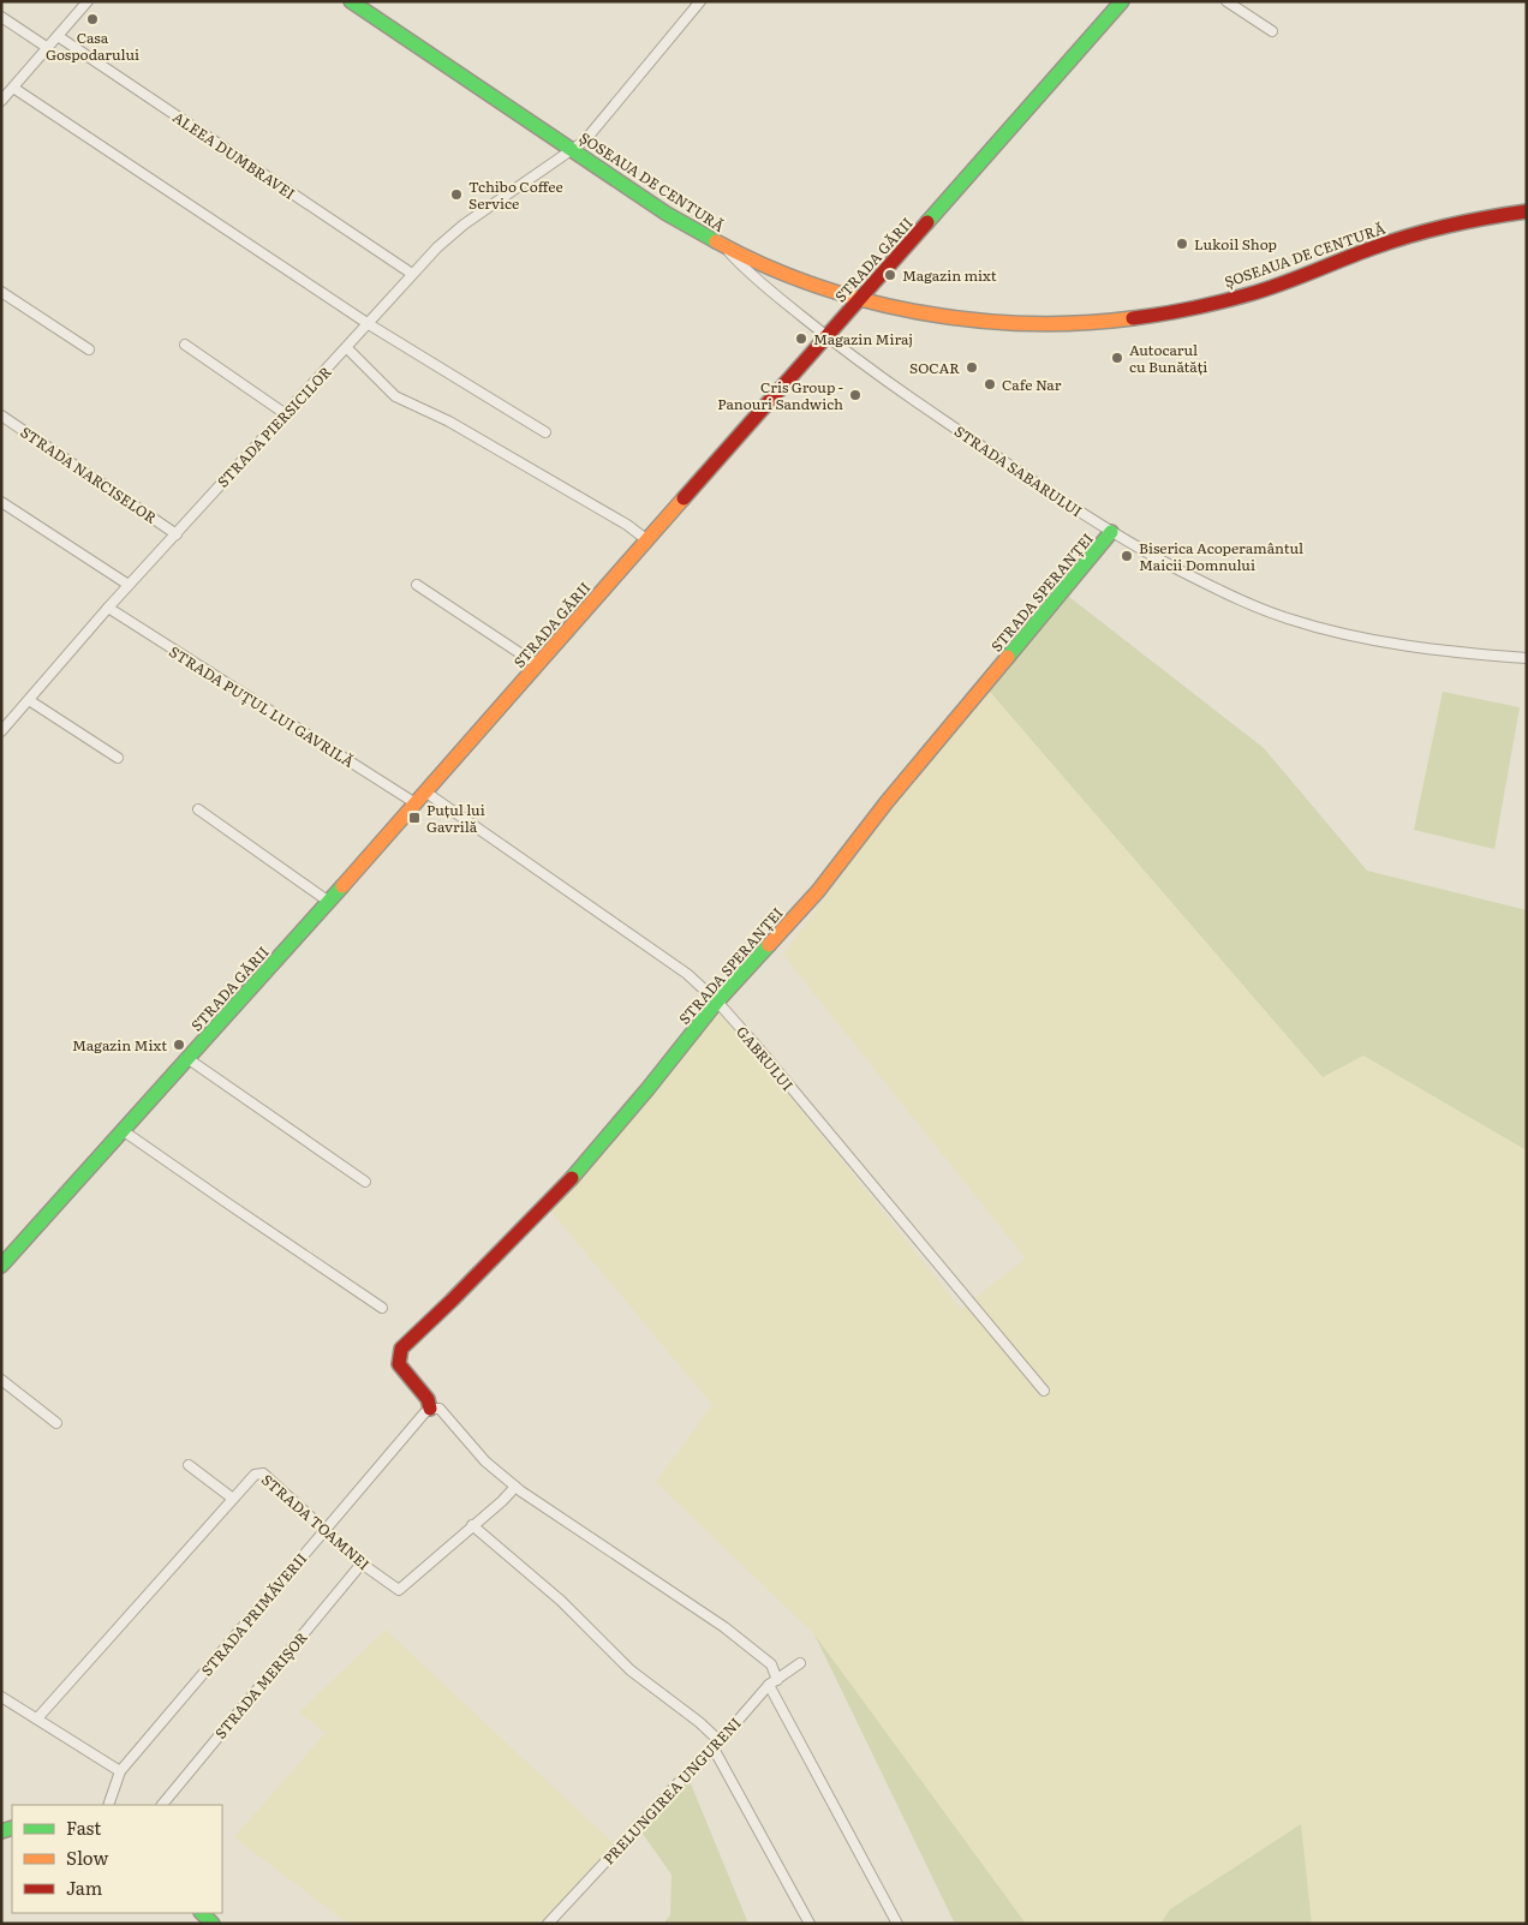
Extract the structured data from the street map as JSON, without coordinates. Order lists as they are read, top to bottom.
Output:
{
  "streets": {
    "main road": ["ȘOSEAUA DE CENTURĂ", "STRADA GĂRII", "STRADA SPERANȚEI"],
    "street": [
      "ALEEA DUMBRAVEI",
      "STRADA PIERSICILOR",
      "STRADA SABARULUI",
      "STRADA NARCISELOR",
      "STRADA PUȚUL LUI GAVRILĂ",
      "GABRULUI",
      "STRADA TOAMNEI",
      "STRADA PRIMĂVERII",
      "STRADA MERIȘOR",
      "PRELUNGIREA UNGURENI"
    ]
  },
  "crossings": [
    ["ALEEA DUMBRAVEI", "STRADA PIERSICILOR"],
    ["ȘOSEAUA DE CENTURĂ", "STRADA GĂRII"],
    ["ȘOSEAUA DE CENTURĂ", "STRADA PIERSICILOR"],
    ["ȘOSEAUA DE CENTURĂ", "STRADA SABARULUI"],
    ["STRADA GĂRII", "STRADA SABARULUI"],
    ["STRADA GĂRII", "STRADA PUȚUL LUI GAVRILĂ"],
    ["STRADA GĂRII", "GABRULUI"],
    ["STRADA PIERSICILOR", "STRADA NARCISELOR"],
    ["STRADA PIERSICILOR", "STRADA PUȚUL LUI GAVRILĂ"],
    ["STRADA SABARULUI", "STRADA SPERANȚEI"],
    ["STRADA SPERANȚEI", "GABRULUI"],
    ["STRADA SPERANȚEI", "STRADA PRIMĂVERII"],
    ["STRADA TOAMNEI", "STRADA PRIMĂVERII"],
    ["STRADA TOAMNEI", "STRADA MERIȘOR"]
  ],
  "places": {
    "other": [
      "Casa Gospodarului",
      "Tchibo Coffee Service",
      "Lukoil Shop",
      "Magazin mixt",
      "Magazin Miraj",
      "Autocarul cu Bunătăți",
      "SOCAR",
      "Cafe Nar",
      "Cris Group - Panouri Sandwich",
      "Biserica Acoperamântul Maicii Domnului",
      "Magazin Mixt"
    ],
    "transit": ["Puțul lui Gavrilă"]
  },
  "legend": ["Fast", "Slow", "Jam"]
}
